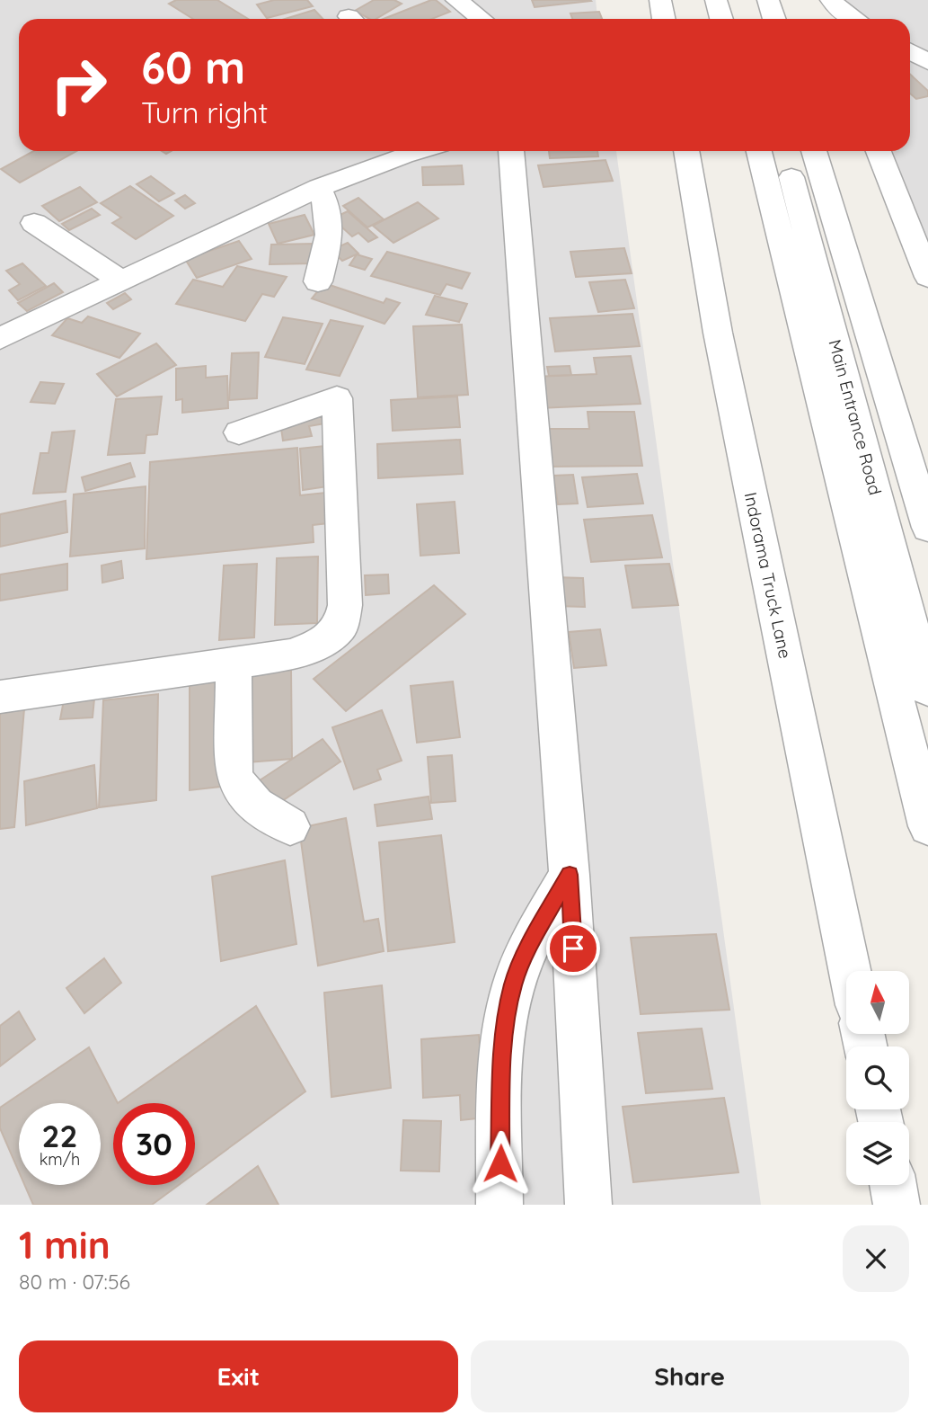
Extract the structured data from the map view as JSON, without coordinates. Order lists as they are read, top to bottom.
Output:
{
  "streets": {
    "street": ["Main Entrance Road", "Indorama Truck Lane"]
  },
  "north": "top",
  "page": {
    "turn": ["60 m", "Turn right"],
    "speed": "22 km/h",
    "limit": "30",
    "heading": ["1 min", "80 m · 07:56"],
    "buttons": ["Exit", "Share"]
  }
}
